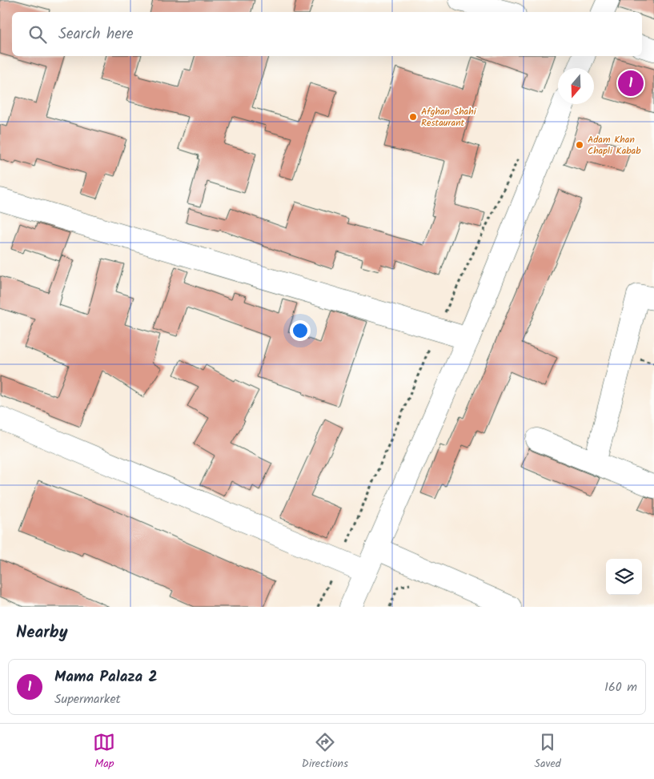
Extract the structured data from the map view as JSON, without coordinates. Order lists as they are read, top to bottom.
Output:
{
  "places": ["Afghan Shahi Restaurant", "Adam Khan Chapli Kabab"],
  "north": "bottom",
  "page": {
    "search": "Search here",
    "pins": "1",
    "heading": "Nearby",
    "list": [
      {
        "mark": "1",
        "name": "Mama Palaza 2",
        "note": "Supermarket",
        "value": "160 m"
      }
    ],
    "nav": ["Map", "Directions", "Saved"]
  }
}
